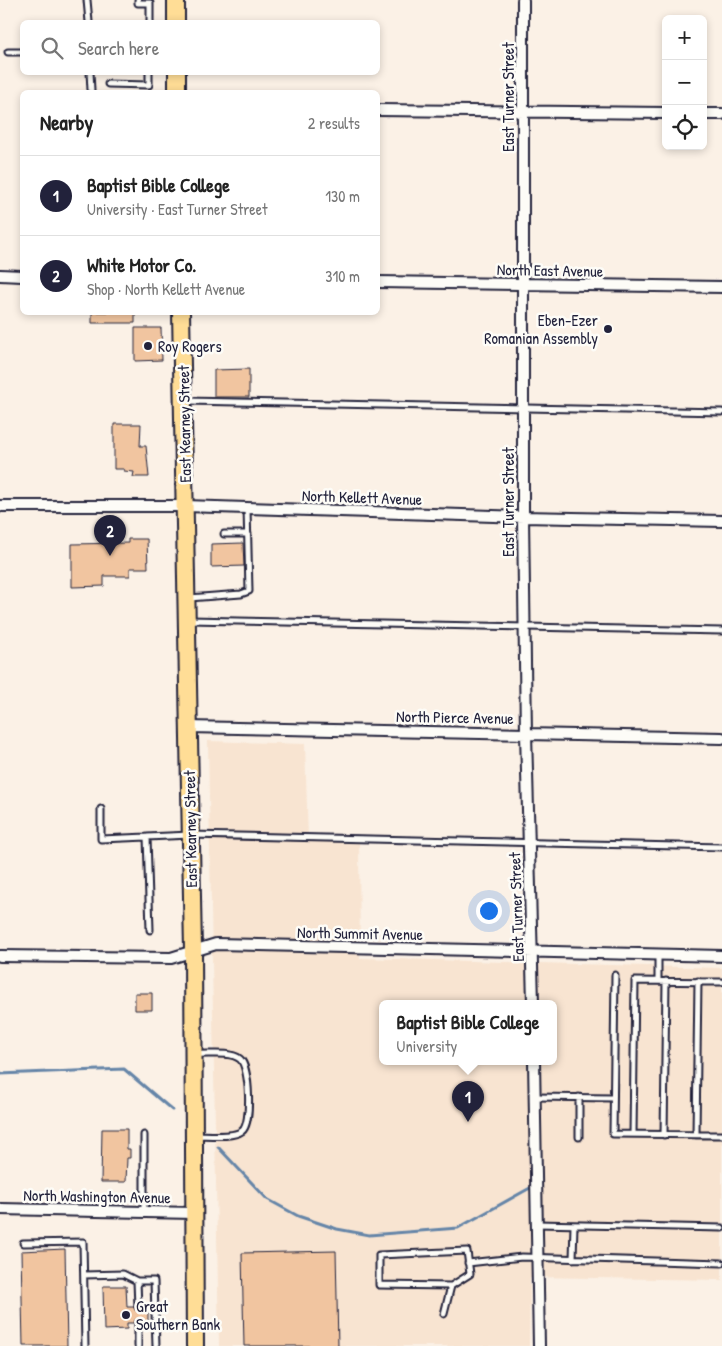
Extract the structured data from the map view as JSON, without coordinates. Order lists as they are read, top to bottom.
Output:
{
  "streets": {
    "main road": ["East Kearney Street"],
    "street": [
      "East Turner Street",
      "North East Avenue",
      "North Kellett Avenue",
      "North Pierce Avenue",
      "North Summit Avenue",
      "North Washington Avenue"
    ]
  },
  "crossings": [
    ["East Turner Street", "North East Avenue"],
    ["East Turner Street", "North Kellett Avenue"],
    ["East Turner Street", "North Pierce Avenue"],
    ["East Turner Street", "North Summit Avenue"],
    ["East Kearney Street", "North Kellett Avenue"],
    ["East Kearney Street", "North Pierce Avenue"],
    ["East Kearney Street", "North Summit Avenue"],
    ["East Kearney Street", "North Washington Avenue"]
  ],
  "places": ["Eben-Ezer Romanian Assembly", "Roy Rogers", "Great Southern Bank"],
  "page": {
    "map_buttons": ["+", "−"],
    "search": "Search here",
    "heading": ["Nearby", "2 results"],
    "list": [
      {
        "mark": "1",
        "name": "Baptist Bible College",
        "note": "University · East Turner Street",
        "value": "130 m"
      },
      {
        "mark": "2",
        "name": "White Motor Co.",
        "note": "Shop · North Kellett Avenue",
        "value": "310 m"
      }
    ],
    "pins": ["2", "1"],
    "popup": ["Baptist Bible College", "University"]
  }
}
